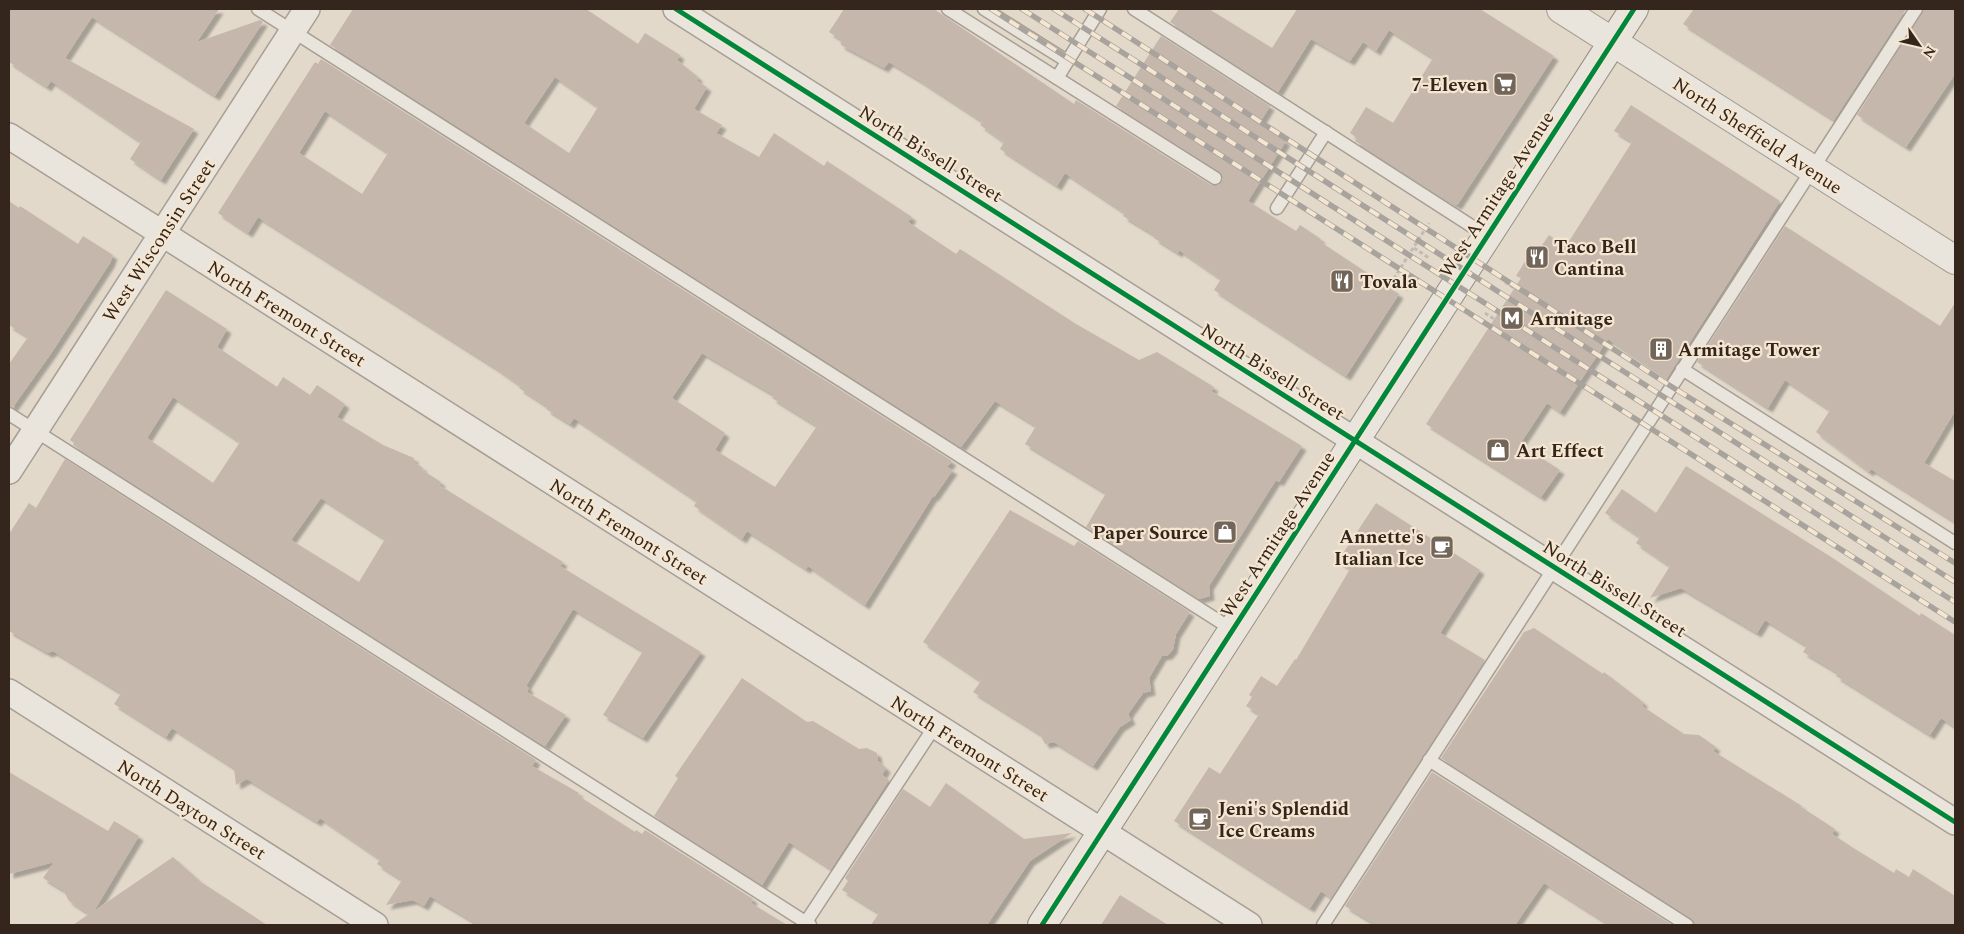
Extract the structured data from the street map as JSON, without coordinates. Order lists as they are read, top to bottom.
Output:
{
  "streets": {
    "main road": ["North Sheffield Avenue", "West Armitage Avenue"],
    "street": [
      "North Bissell Street",
      "West Wisconsin Street",
      "North Fremont Street",
      "North Dayton Street"
    ]
  },
  "crossings": [
    ["North Sheffield Avenue", "West Armitage Avenue"],
    ["North Bissell Street", "West Armitage Avenue"],
    ["West Armitage Avenue", "North Fremont Street"],
    ["West Wisconsin Street", "North Fremont Street"]
  ],
  "places": {
    "supermarket": ["7-Eleven"],
    "restaurant": ["Taco Bell Cantina", "Tovala"],
    "metro station": ["Armitage"],
    "building": ["Armitage Tower"],
    "shop": ["Art Effect", "Paper Source"],
    "cafe": ["Annette's Italian Ice", "Jeni's Splendid Ice Creams"]
  },
  "north": "bottom right"
}
